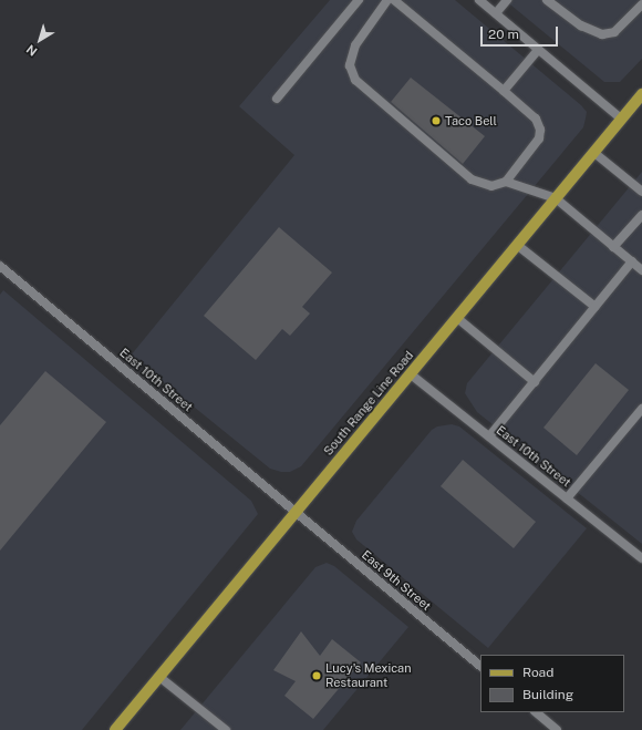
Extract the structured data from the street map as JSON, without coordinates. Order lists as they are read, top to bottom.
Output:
{
  "streets": {
    "main road": ["South Range Line Road"],
    "street": ["East 10th Street", "East 9th Street"]
  },
  "crossings": [
    ["East 10th Street", "South Range Line Road"],
    ["East 10th Street", "East 9th Street"],
    ["South Range Line Road", "East 9th Street"]
  ],
  "places": ["Taco Bell", "Lucy's Mexican Restaurant"],
  "legend": ["Road", "Building"],
  "scale_bar": "20 m",
  "north": "bottom left"
}
